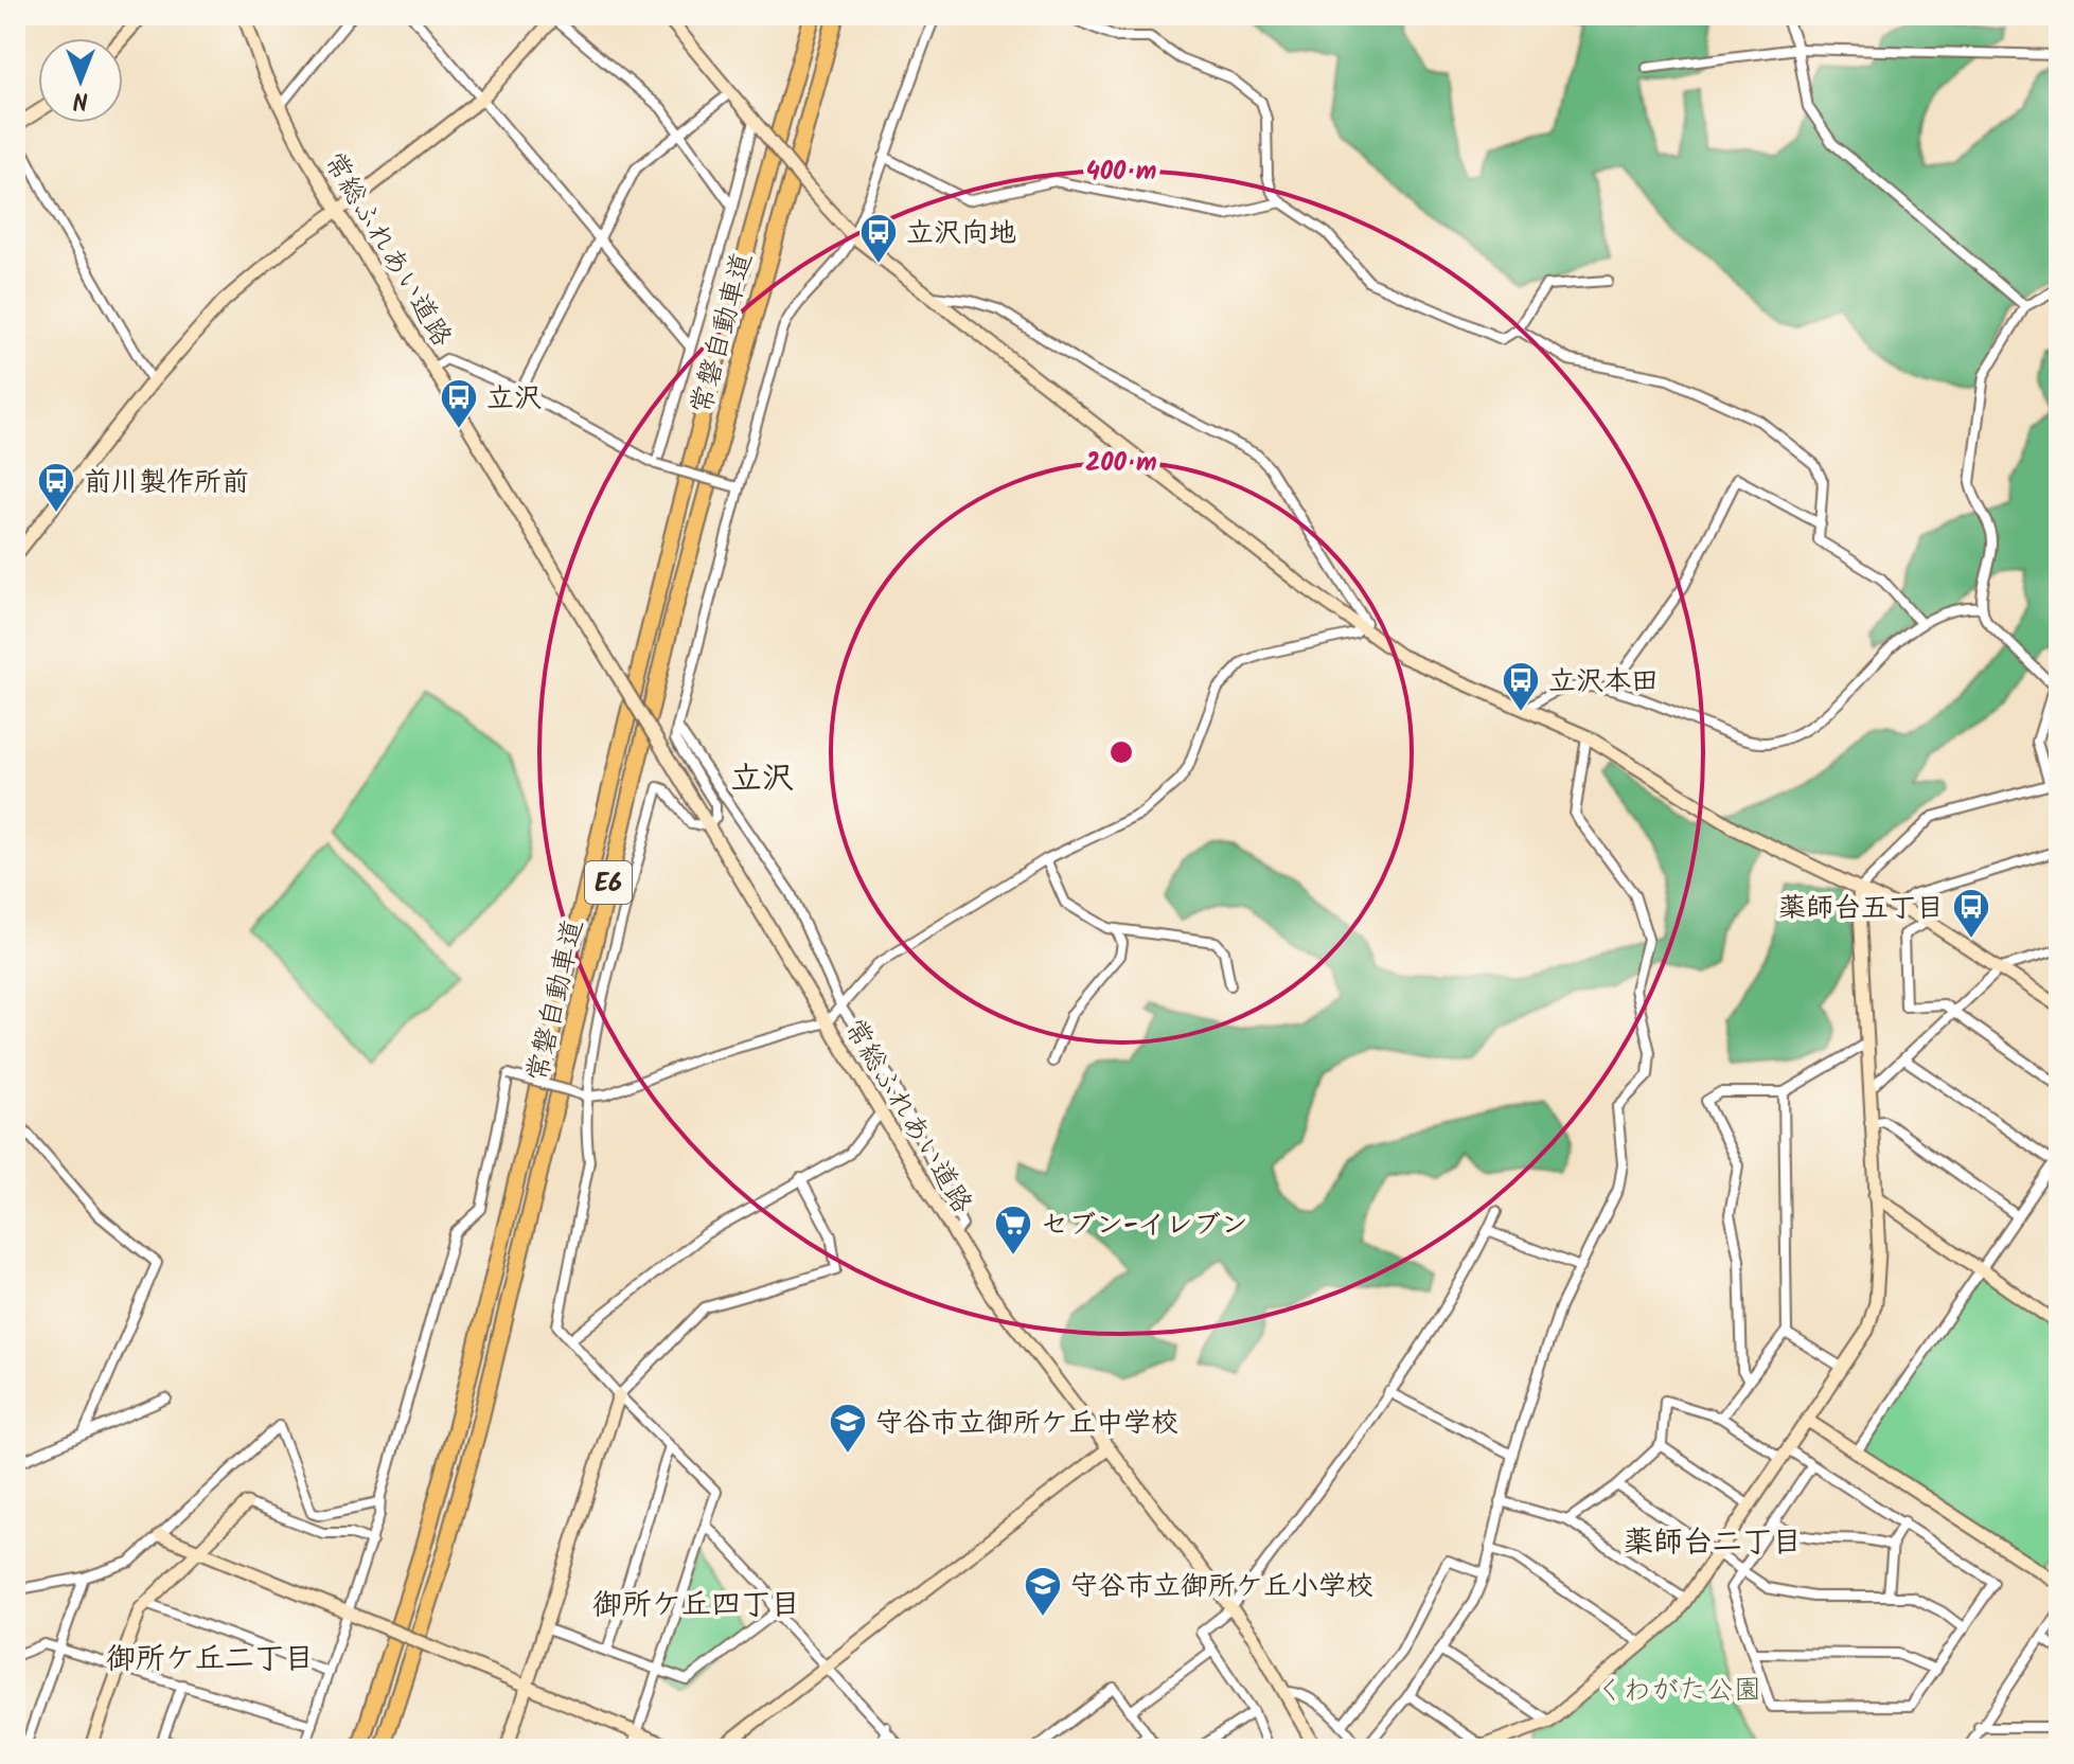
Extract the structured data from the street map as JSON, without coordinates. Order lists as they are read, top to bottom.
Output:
{
  "streets": {
    "highway": ["常磐自動車道", "E6"],
    "street": ["常総ふれあい道路"]
  },
  "districts": [
    "立沢",
    "薬師台二丁目",
    "御所ケ丘四丁目",
    "御所ケ丘二丁目"
  ],
  "parks": ["くわがた公園"],
  "places": {
    "bus stop": [
      "立沢向地",
      "立沢",
      "前川製作所前",
      "立沢本田",
      "薬師台五丁目"
    ],
    "supermarket": ["セブン-イレブン"],
    "school or university": ["守谷市立御所ケ丘中学校", "守谷市立御所ケ丘小学校"]
  },
  "north": "bottom",
  "rings": ["400 m", "200 m"]
}
